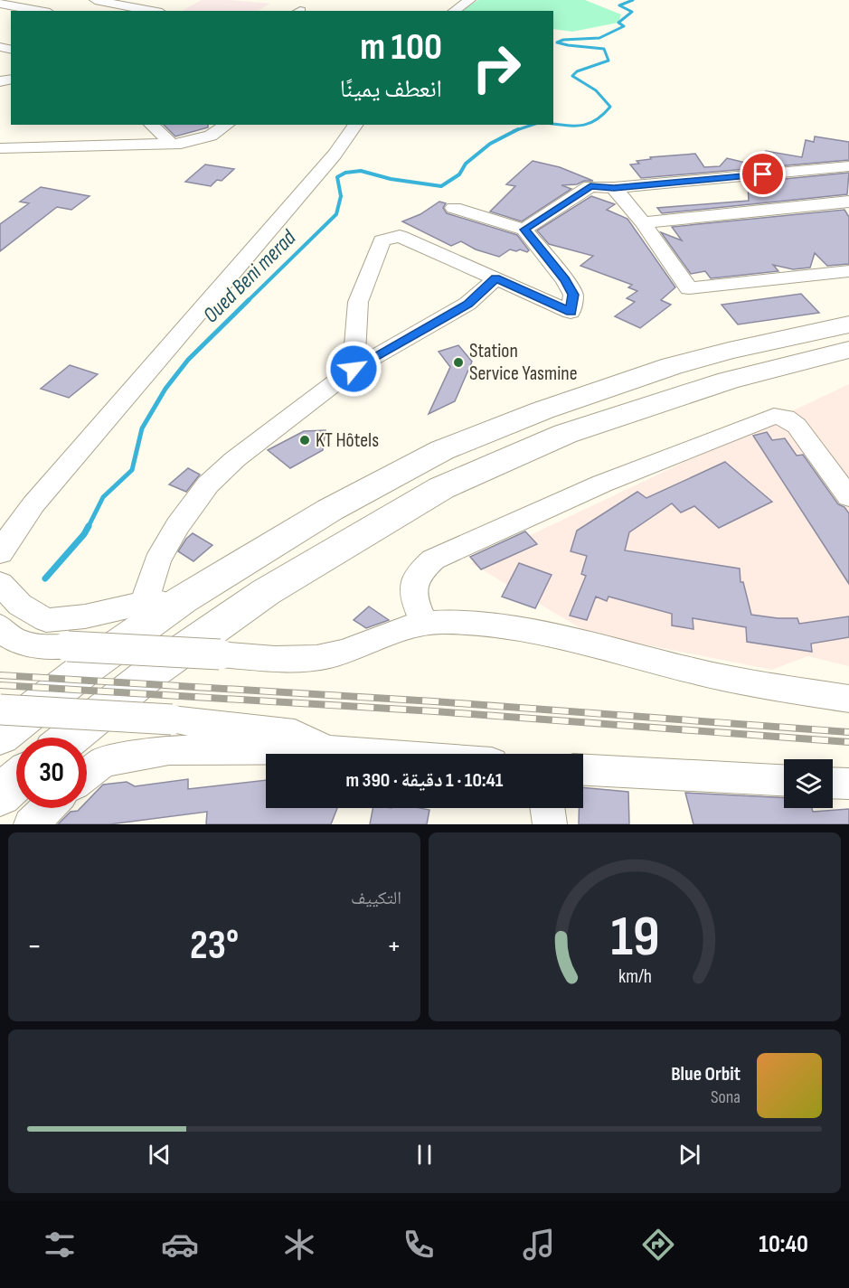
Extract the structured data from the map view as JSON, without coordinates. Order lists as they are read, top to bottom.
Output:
{
  "water": ["Oued Beni merad"],
  "places": ["Station Service Yasmine", "KT Hôtels"],
  "page": {
    "turn": ["100 m", "انعطف يمينًا"],
    "limit": "30",
    "trip": "10:41 · 1 دقيقة · 390 m",
    "tile": "التكييف",
    "heat": ["−", "23°", "+"],
    "song": ["Blue Orbit", "Sona"],
    "tabs": "10:40",
    "gauge": ["19", "km/h"]
  }
}
